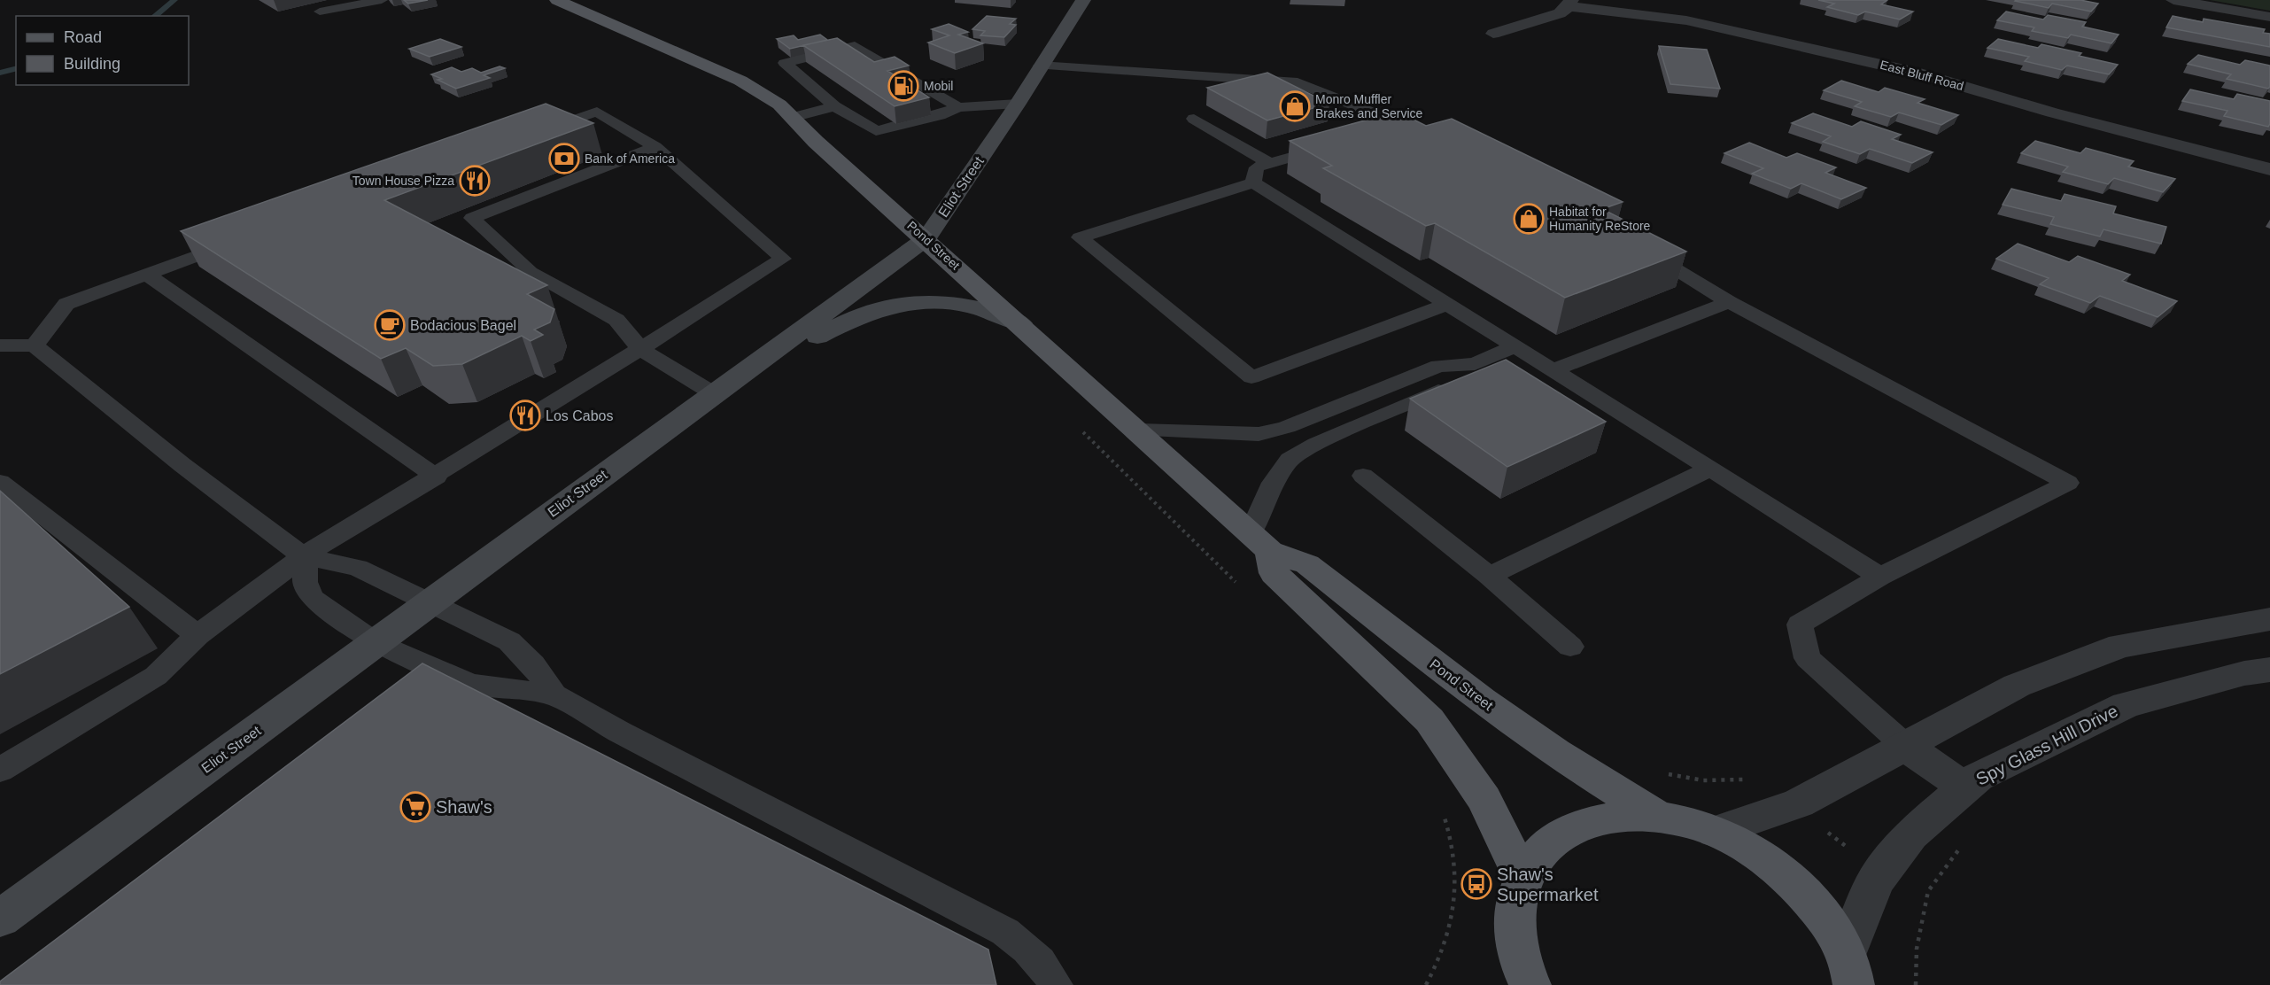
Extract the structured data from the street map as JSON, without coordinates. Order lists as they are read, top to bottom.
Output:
{
  "streets": {
    "main road": ["Eliot Street", "Pond Street"],
    "street": ["East Bluff Road", "Spy Glass Hill Drive"]
  },
  "crossings": [
    ["Eliot Street", "Pond Street"]
  ],
  "places": {
    "fuel station": ["Mobil"],
    "shop": ["Monro Muffler Brakes and Service", "Habitat for Humanity ReStore"],
    "bank": ["Bank of America"],
    "restaurant": ["Town House Pizza", "Los Cabos"],
    "cafe": ["Bodacious Bagel"],
    "supermarket": ["Shaw's"],
    "bus stop": ["Shaw's Supermarket"]
  },
  "legend": ["Road", "Building"]
}
